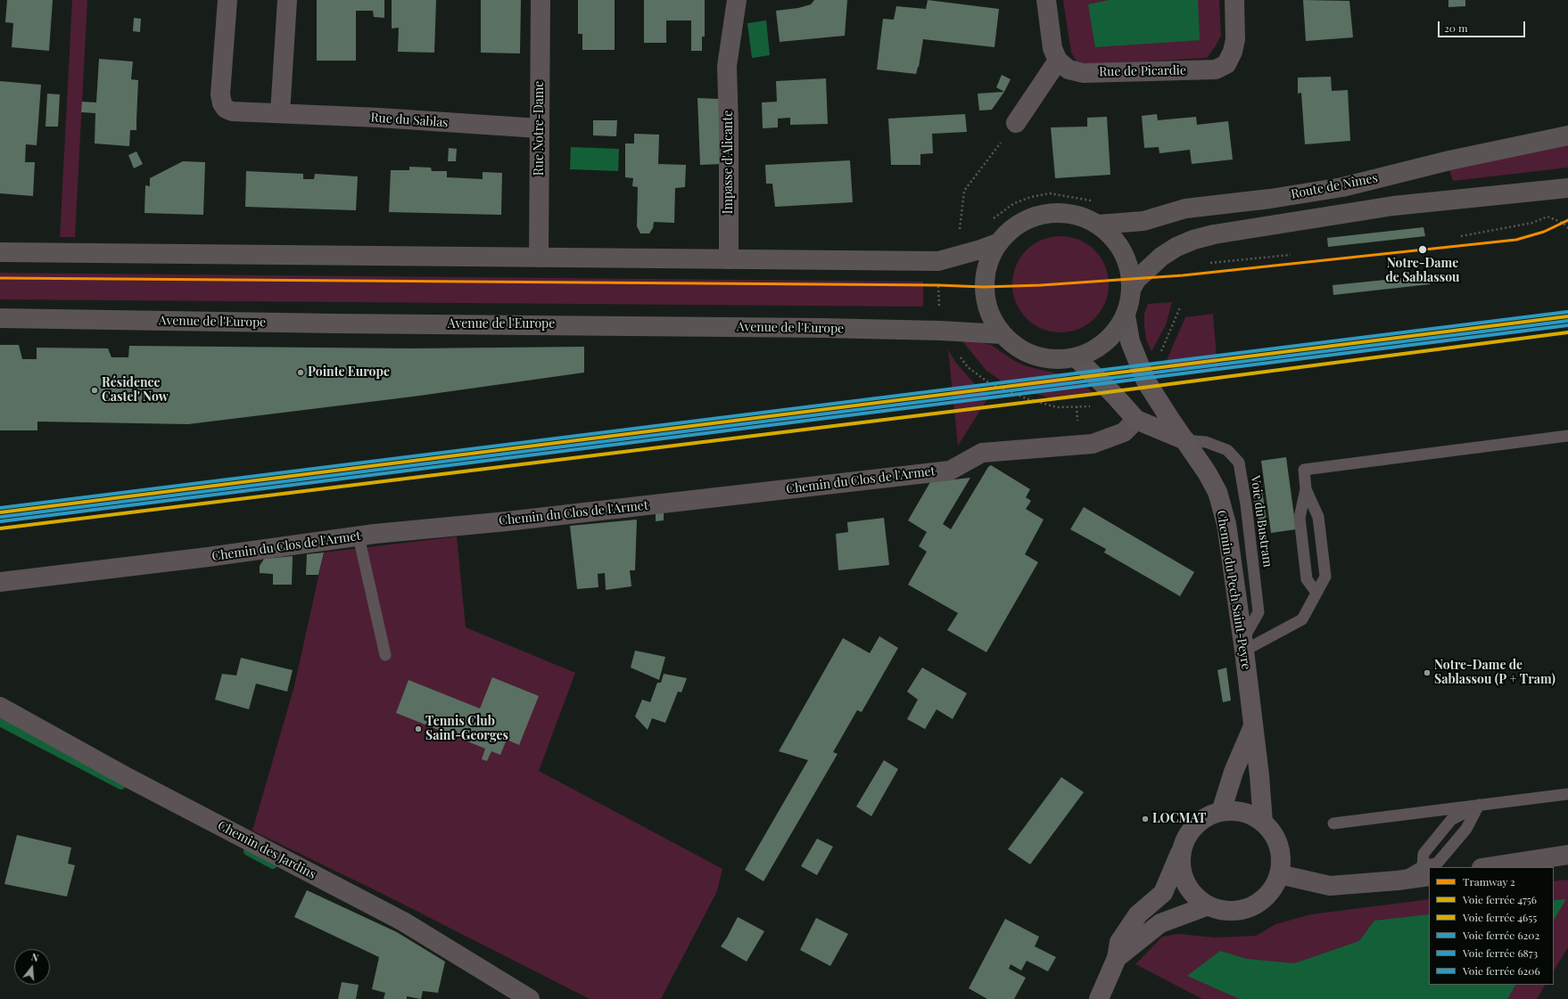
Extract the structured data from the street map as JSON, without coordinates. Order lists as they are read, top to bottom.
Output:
{
  "streets": {
    "main road": ["Route de Nîmes", "Avenue de l'Europe", "Chemin du Pech Saint-Peyre"],
    "street": [
      "Rue de Picardie",
      "Rue du Sablas",
      "Rue Notre-Dame",
      "Impasse d'Alicante",
      "Chemin du Clos de l'Armet",
      "Chemin des Jardins"
    ],
    "lane": ["Voie du Bustram"]
  },
  "crossings": [
    ["Rue du Sablas", "Rue Notre-Dame"],
    ["Voie du Bustram", "Chemin du Pech Saint-Peyre"]
  ],
  "places": [
    "Notre-Dame de Sablassou",
    "Pointe Europe",
    "Résidence Castel' Now",
    "Notre-Dame de Sablassou (P + Tram)",
    "Tennis Club Saint-Georges",
    "LOCMAT"
  ],
  "lines": [
    "tram line 2",
    "rail line 6873",
    "rail line 4655",
    "rail line 6202",
    "rail line 6206",
    "rail line 4756"
  ],
  "legend": [
    "Tramway 2",
    "Voie ferrée 4756",
    "Voie ferrée 4655",
    "Voie ferrée 6202",
    "Voie ferrée 6873",
    "Voie ferrée 6206"
  ],
  "scale_bar": "20 m",
  "north": "top"
}
